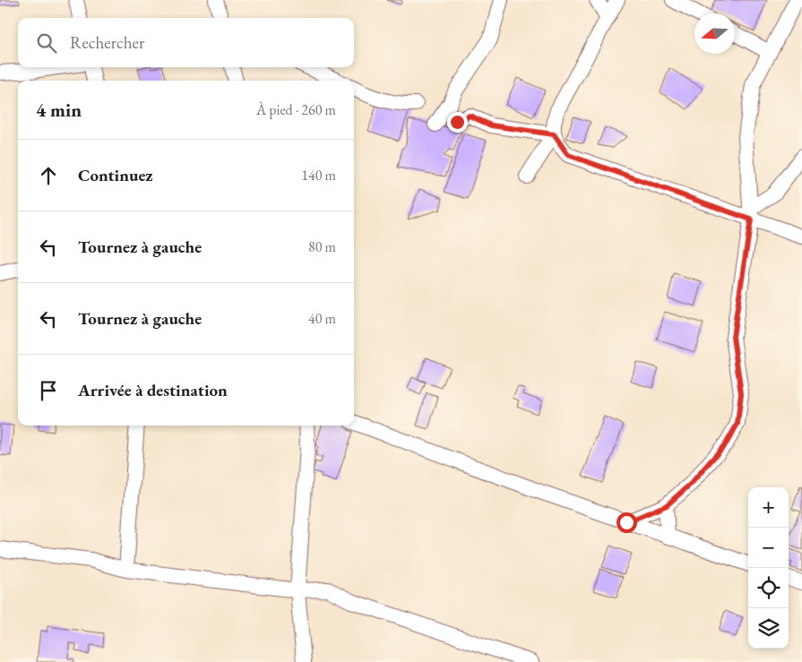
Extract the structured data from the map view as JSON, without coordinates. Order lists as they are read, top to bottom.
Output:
{
  "north": "left",
  "page": {
    "search": "Rechercher",
    "heading": ["4 min", "À pied · 260 m"],
    "list": [
      ["Continuez", "140 m"],
      ["Tournez à gauche", "80 m"],
      ["Tournez à gauche", "40 m"],
      "Arrivée à destination"
    ],
    "map_buttons": ["+", "−"]
  }
}
